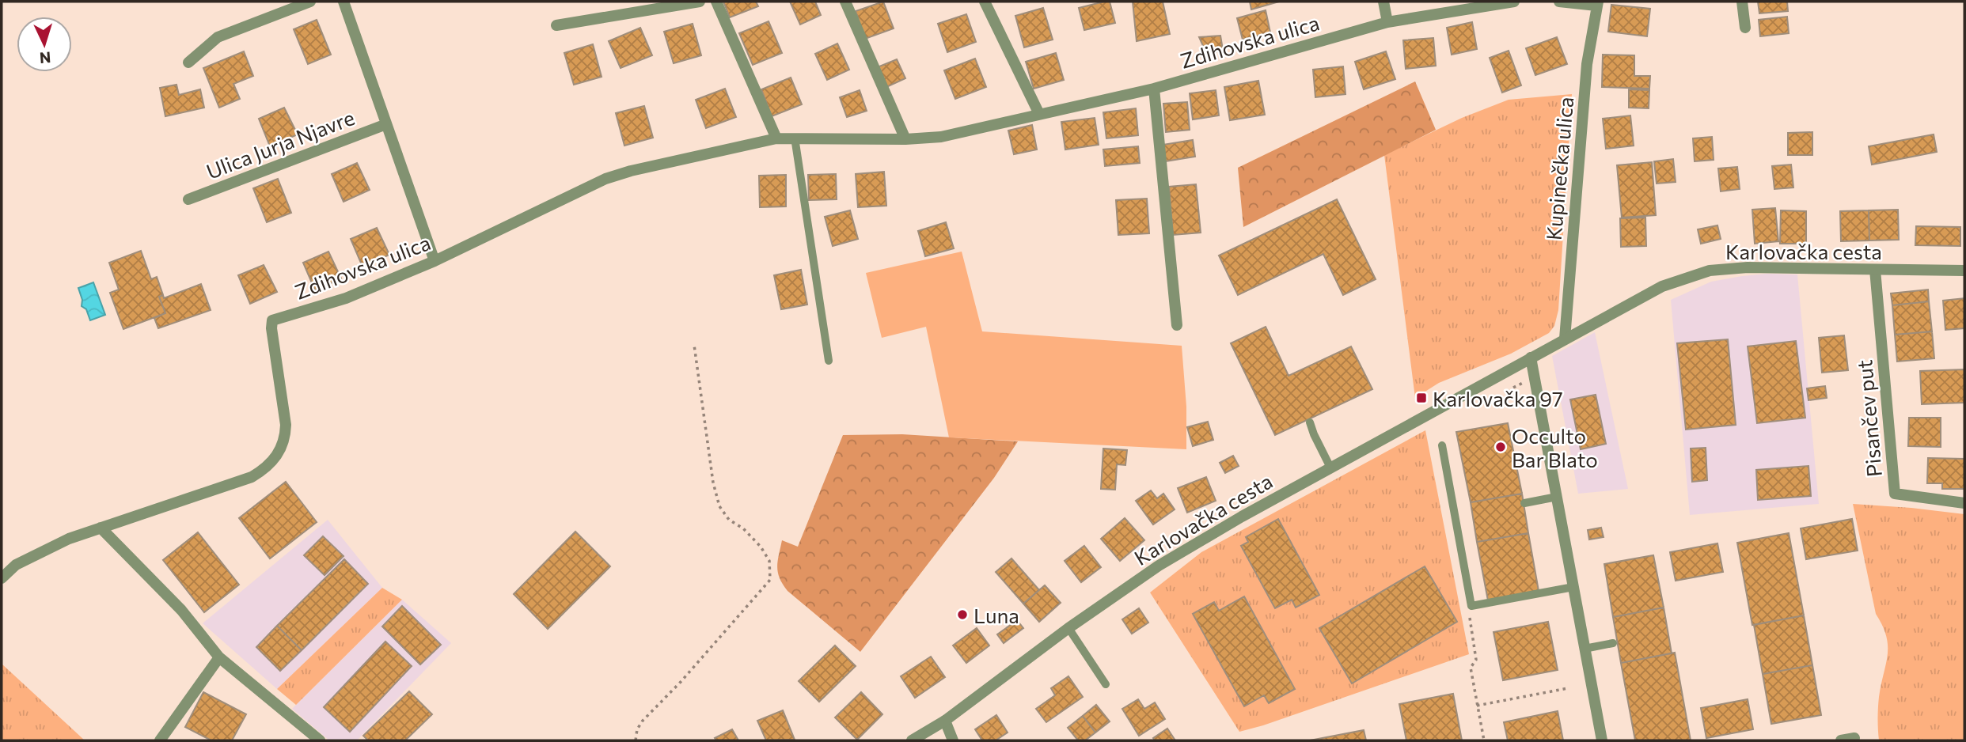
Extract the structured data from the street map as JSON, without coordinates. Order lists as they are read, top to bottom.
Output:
{
  "streets": {
    "street": [
      "Zdihovska ulica",
      "Ulica Jurja Njavre",
      "Kupinečka ulica",
      "Karlovačka cesta",
      "Pisančev put"
    ]
  },
  "crossings": [
    ["Zdihovska ulica", "Ulica Jurja Njavre"],
    ["Kupinečka ulica", "Karlovačka cesta"],
    ["Karlovačka cesta", "Pisančev put"]
  ],
  "places": {
    "transit": ["Karlovačka 97"],
    "other": ["Occulto Bar Blato", "Luna"]
  },
  "north": "bottom"
}
